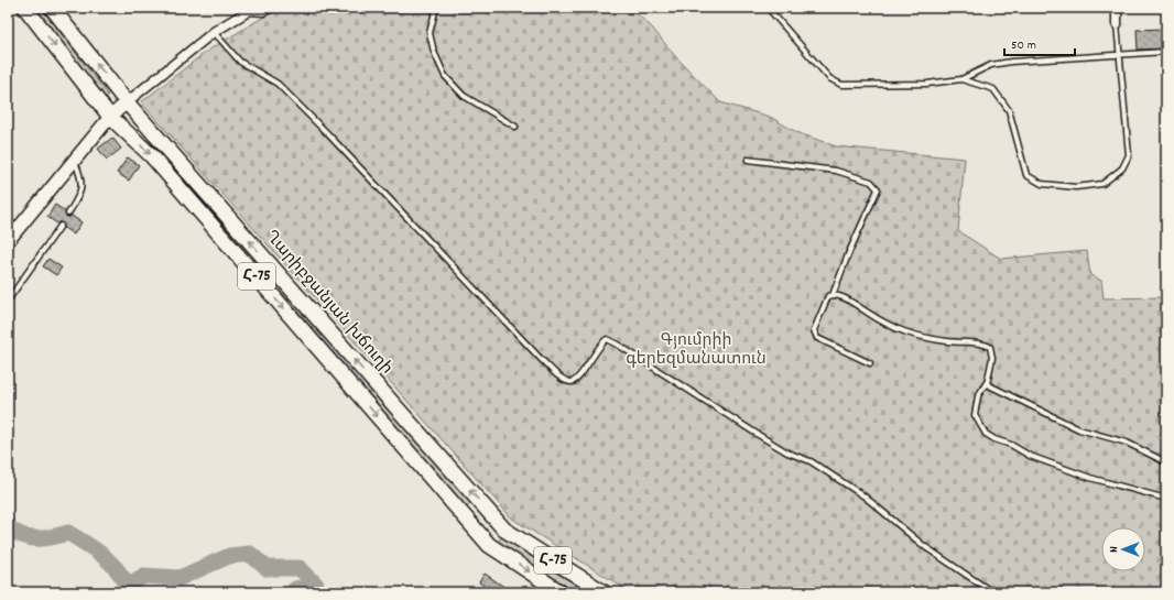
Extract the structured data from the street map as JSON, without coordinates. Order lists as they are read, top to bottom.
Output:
{
  "streets": {
    "highway": ["Հ-75", "Ղարիբջանյան խճուղի"]
  },
  "parks": ["Գյումրիի գերեզմանատուն"],
  "scale_bar": "50 m",
  "north": "left"
}
